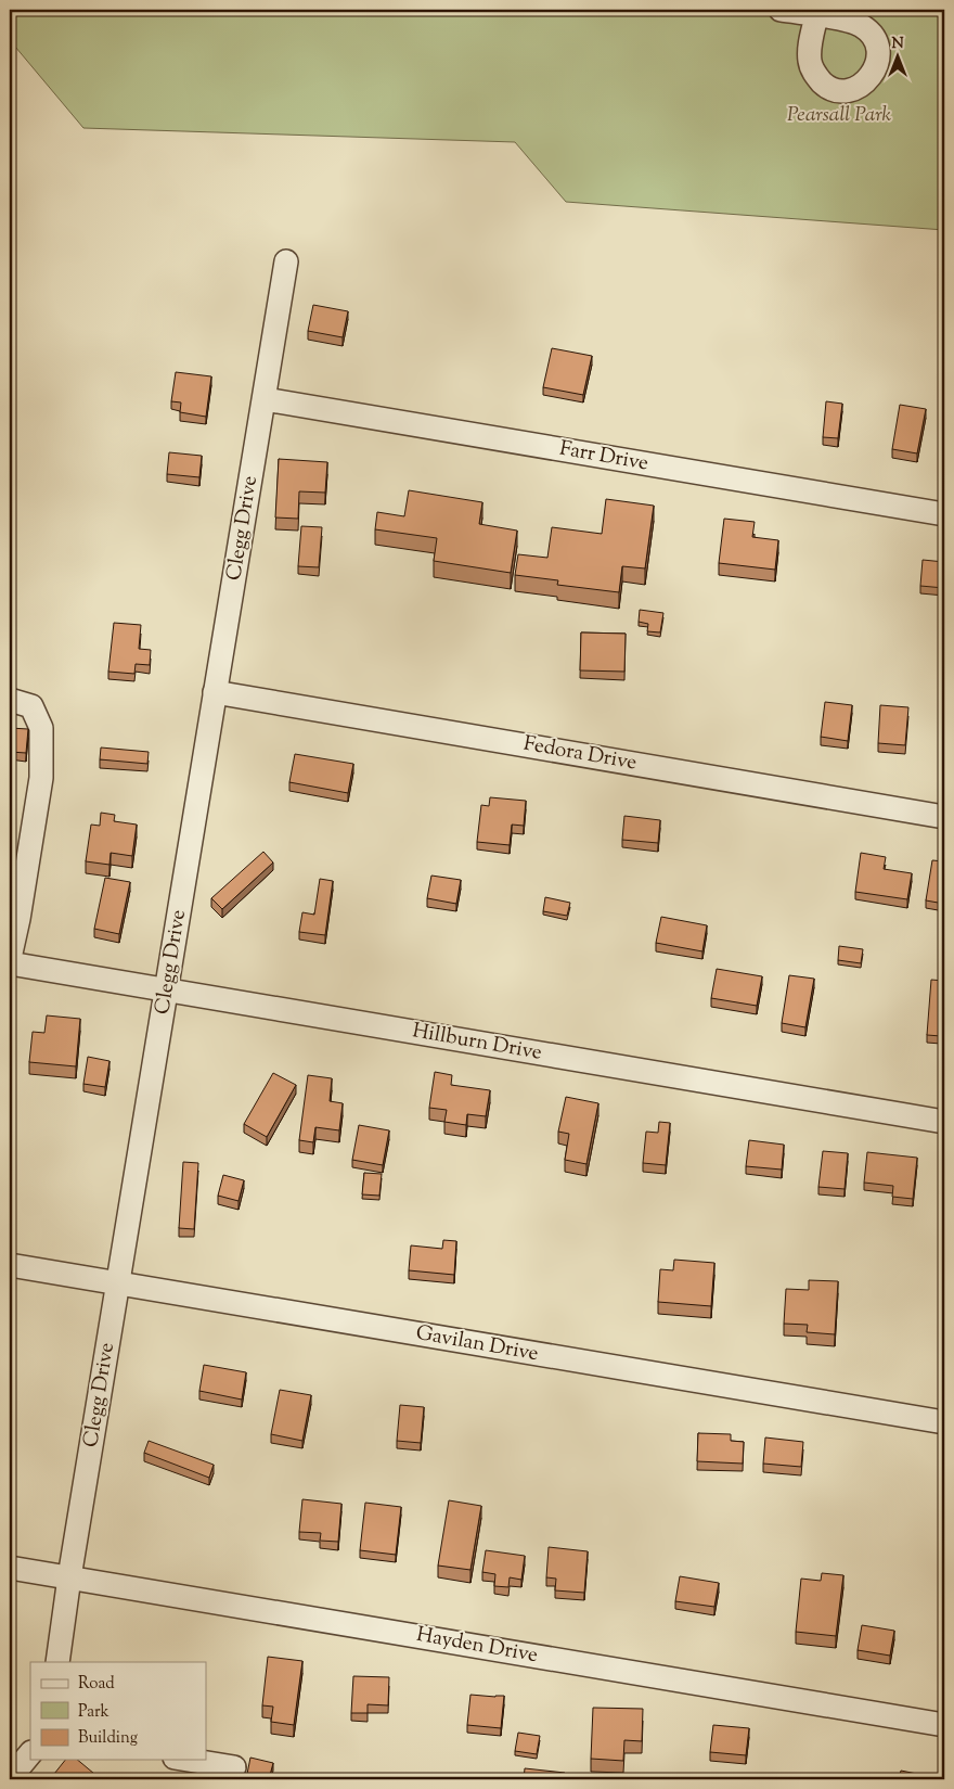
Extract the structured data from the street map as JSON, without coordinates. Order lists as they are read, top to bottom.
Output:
{
  "streets": {
    "street": [
      "Farr Drive",
      "Clegg Drive",
      "Fedora Drive",
      "Hillburn Drive",
      "Gavilan Drive",
      "Hayden Drive"
    ]
  },
  "crossings": [
    ["Farr Drive", "Clegg Drive"],
    ["Clegg Drive", "Fedora Drive"],
    ["Clegg Drive", "Hillburn Drive"],
    ["Clegg Drive", "Gavilan Drive"],
    ["Clegg Drive", "Hayden Drive"]
  ],
  "parks": ["Pearsall Park"],
  "legend": ["Road", "Park", "Building"],
  "north": "top"
}
